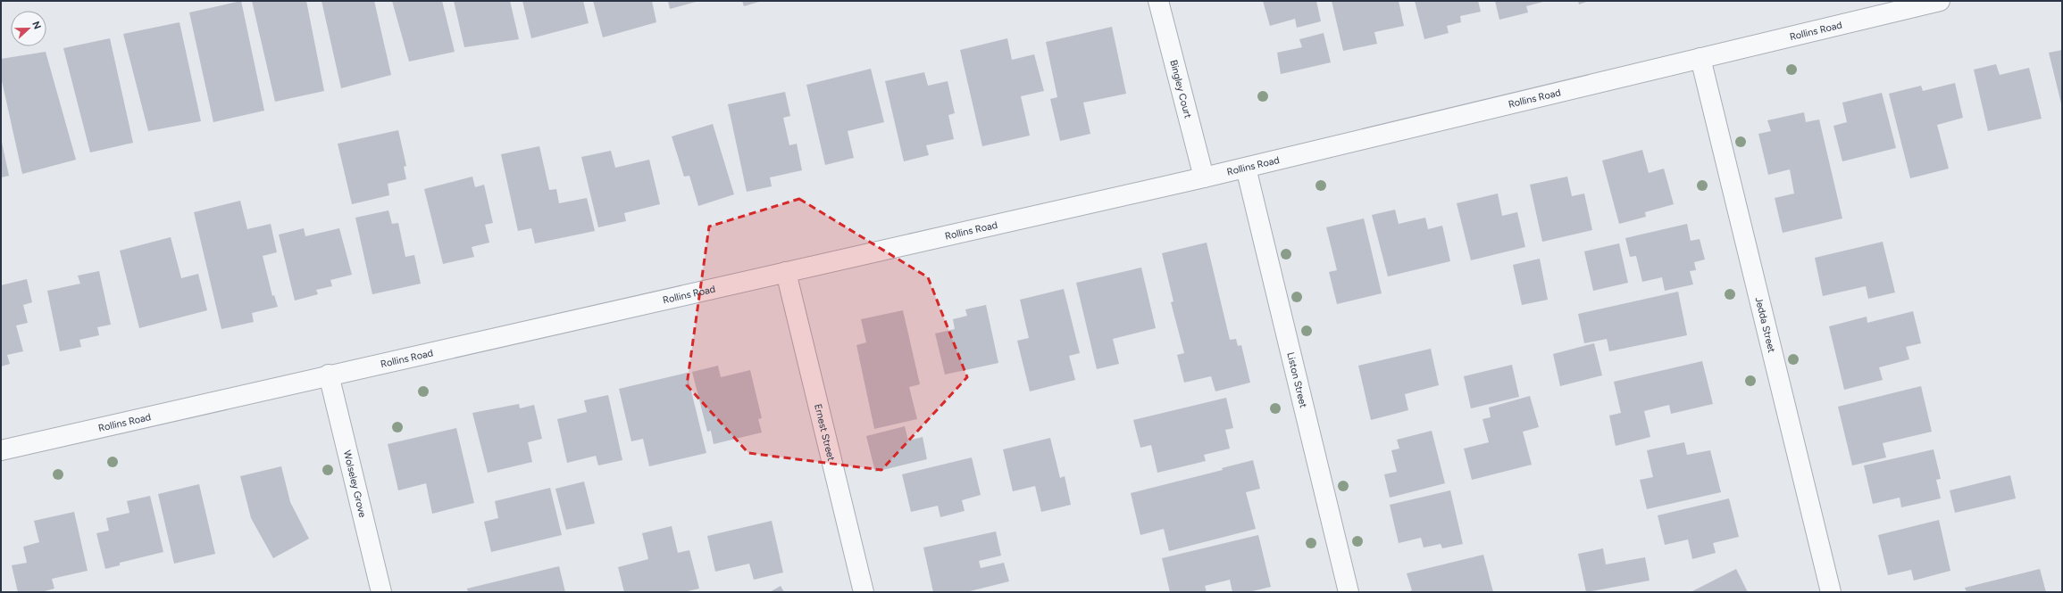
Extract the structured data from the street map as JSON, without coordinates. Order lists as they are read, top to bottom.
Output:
{
  "streets": {
    "street": [
      "Rollins Road",
      "Bingley Court",
      "Jedda Street",
      "Liston Street",
      "Ernest Street",
      "Wolseley Grove"
    ]
  },
  "crossings": [
    ["Rollins Road", "Bingley Court"],
    ["Rollins Road", "Jedda Street"],
    ["Rollins Road", "Liston Street"],
    ["Rollins Road", "Ernest Street"],
    ["Rollins Road", "Wolseley Grove"]
  ],
  "north": "right"
}
